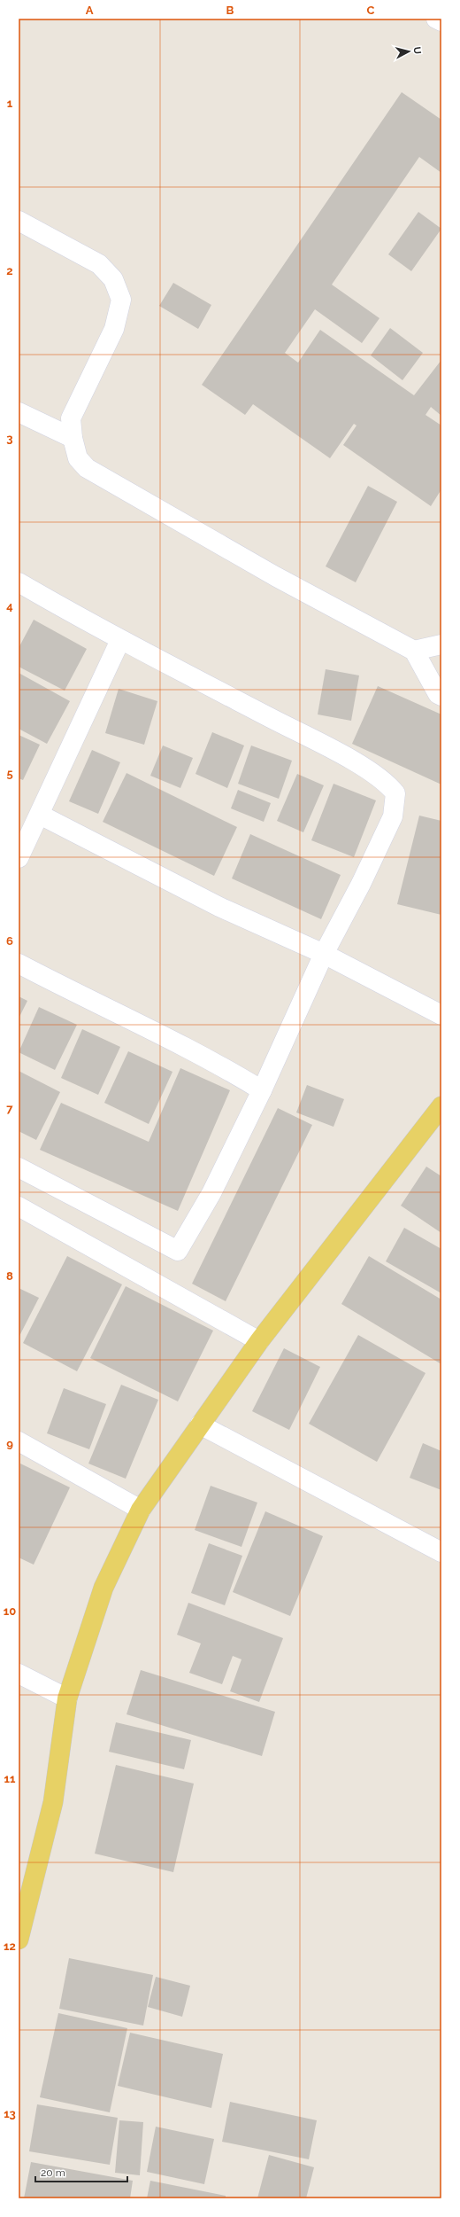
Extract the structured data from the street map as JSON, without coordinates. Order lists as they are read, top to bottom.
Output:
{
  "scale_bar": "20 m",
  "north": "right",
  "grid": {
    "columns": ["A", "B", "C"],
    "rows": [
      "1",
      "2",
      "3",
      "4",
      "5",
      "6",
      "7",
      "8",
      "9",
      "10",
      "11",
      "12",
      "13"
    ]
  }
}
